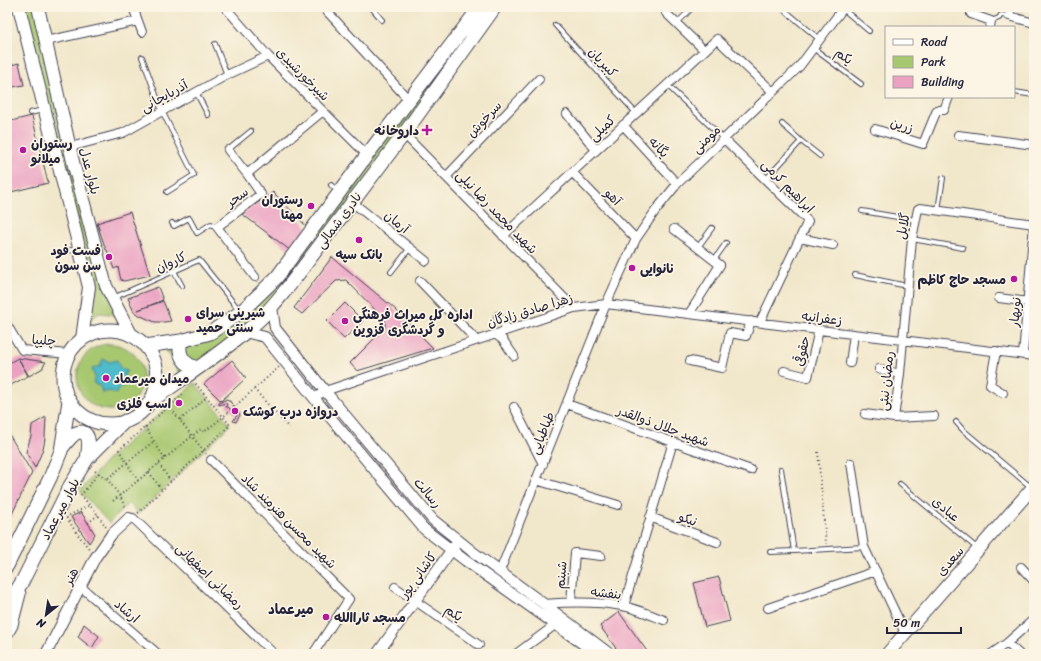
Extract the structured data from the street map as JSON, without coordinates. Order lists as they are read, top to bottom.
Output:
{
  "streets": {
    "main road": [
      "بلوار عدل",
      "نادری شمالی",
      "بلوار میرعماد",
      "سعدی"
    ],
    "street": [
      "یکم",
      "شیرخورشیدی",
      "آذربایجانی",
      "سرخوش",
      "زرین",
      "کمیلی",
      "مومنی",
      "یگانه",
      "ابراهیم کرمی",
      "سحر",
      "آهو",
      "شهید محمد رضا نیلی",
      "آرمان",
      "گلایل",
      "زهرا صادق زادگان",
      "نوبهار",
      "زعفرانیه",
      "چلیپا",
      "حقوقی",
      "رمضان نبئی",
      "شهید جلال ذوالقدر",
      "طباطبایی",
      "رسالت",
      "نیکو",
      "شهید محسن هنرمند شاد",
      "کاشانی پور",
      "شبنم",
      "هنر",
      "رمضانی اصفهانی",
      "بنفشه",
      "ارشاد"
    ],
    "lane": ["کبیریان", "کاروان", "عبادی"]
  },
  "crossings": [
    ["یکم", "مومنی"],
    ["یکم", "کاشانی پور"],
    ["کبیریان", "کمیلی"],
    ["شیرخورشیدی", "آذربایجانی"],
    ["شیرخورشیدی", "سحر"],
    ["شیرخورشیدی", "نادری شمالی"],
    ["آذربایجانی", "بلوار عدل"],
    ["سرخوش", "شهید محمد رضا نیلی"],
    ["کمیلی", "مومنی"],
    ["کمیلی", "یگانه"],
    ["کمیلی", "آهو"],
    ["کمیلی", "شهید محمد رضا نیلی"],
    ["مومنی", "یگانه"],
    ["مومنی", "ابراهیم کرمی"],
    ["مومنی", "آهو"],
    ["مومنی", "زهرا صادق زادگان"],
    ["مومنی", "زعفرانیه"],
    ["مومنی", "طباطبایی"],
    ["بلوار عدل", "نادری شمالی"],
    ["بلوار عدل", "کاروان"],
    ["بلوار عدل", "چلیپا"],
    ["بلوار عدل", "بلوار میرعماد"],
    ["ابراهیم کرمی", "زعفرانیه"],
    ["شهید محمد رضا نیلی", "نادری شمالی"],
    ["شهید محمد رضا نیلی", "زهرا صادق زادگان"],
    ["نادری شمالی", "آرمان"],
    ["نادری شمالی", "کاروان"],
    ["نادری شمالی", "چلیپا"],
    ["نادری شمالی", "رسالت"],
    ["نادری شمالی", "بلوار میرعماد"],
    ["گلایل", "نوبهار"],
    ["گلایل", "زعفرانیه"],
    ["گلایل", "رمضان نبئی"],
    ["زهرا صادق زادگان", "زعفرانیه"],
    ["زهرا صادق زادگان", "طباطبایی"],
    ["زهرا صادق زادگان", "رسالت"],
    ["نوبهار", "زعفرانیه"],
    ["زعفرانیه", "حقوقی"],
    ["زعفرانیه", "رمضان نبئی"],
    ["زعفرانیه", "طباطبایی"],
    ["چلیپا", "بلوار میرعماد"],
    ["شهید جلال ذوالقدر", "طباطبایی"],
    ["طباطبایی", "رسالت"],
    ["رسالت", "کاشانی پور"],
    ["رسالت", "بنفشه"],
    ["عبادی", "سعدی"],
    ["شبنم", "بنفشه"],
    ["هنر", "رمضانی اصفهانی"],
    ["هنر", "ارشاد"]
  ],
  "districts": ["میرعماد"],
  "places": {
    "health": ["داروخانه"],
    "other": [
      "رستوران میلانو",
      "رستوران مهتا",
      "بانک سپه",
      "فست فود سن سون",
      "نانوایی",
      "مسجد حاج کاظم",
      "شیرینی سرای سنتی حمید",
      "اداره کل میراث فرهنگی و گردشگری قزوین",
      "میدان میرعماد",
      "اسب فلزی",
      "دروازه درب کوشک",
      "مسجد ثاراالله"
    ]
  },
  "legend": ["Road", "Park", "Building"],
  "scale_bar": "50 m",
  "north": "bottom left"
}
